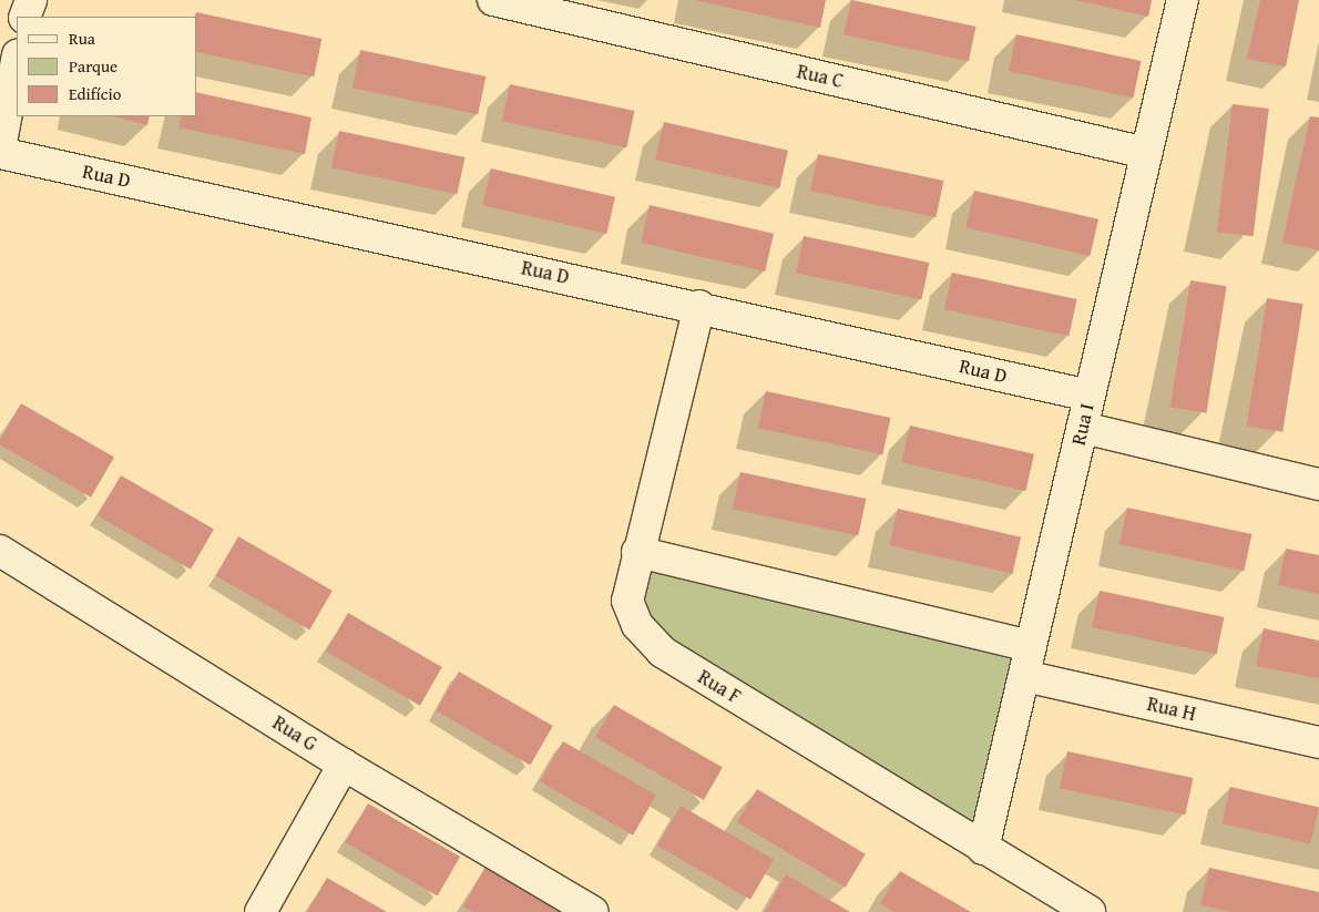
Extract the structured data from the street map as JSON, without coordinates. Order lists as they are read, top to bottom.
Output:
{
  "streets": {
    "street": [
      "Rua C",
      "Rua D",
      "Rua I",
      "Rua F",
      "Rua H",
      "Rua G"
    ]
  },
  "crossings": [
    ["Rua C", "Rua I"],
    ["Rua D", "Rua I"],
    ["Rua D", "Rua F"],
    ["Rua I", "Rua F"],
    ["Rua I", "Rua H"]
  ],
  "legend": ["Rua", "Parque", "Edifício"]
}
